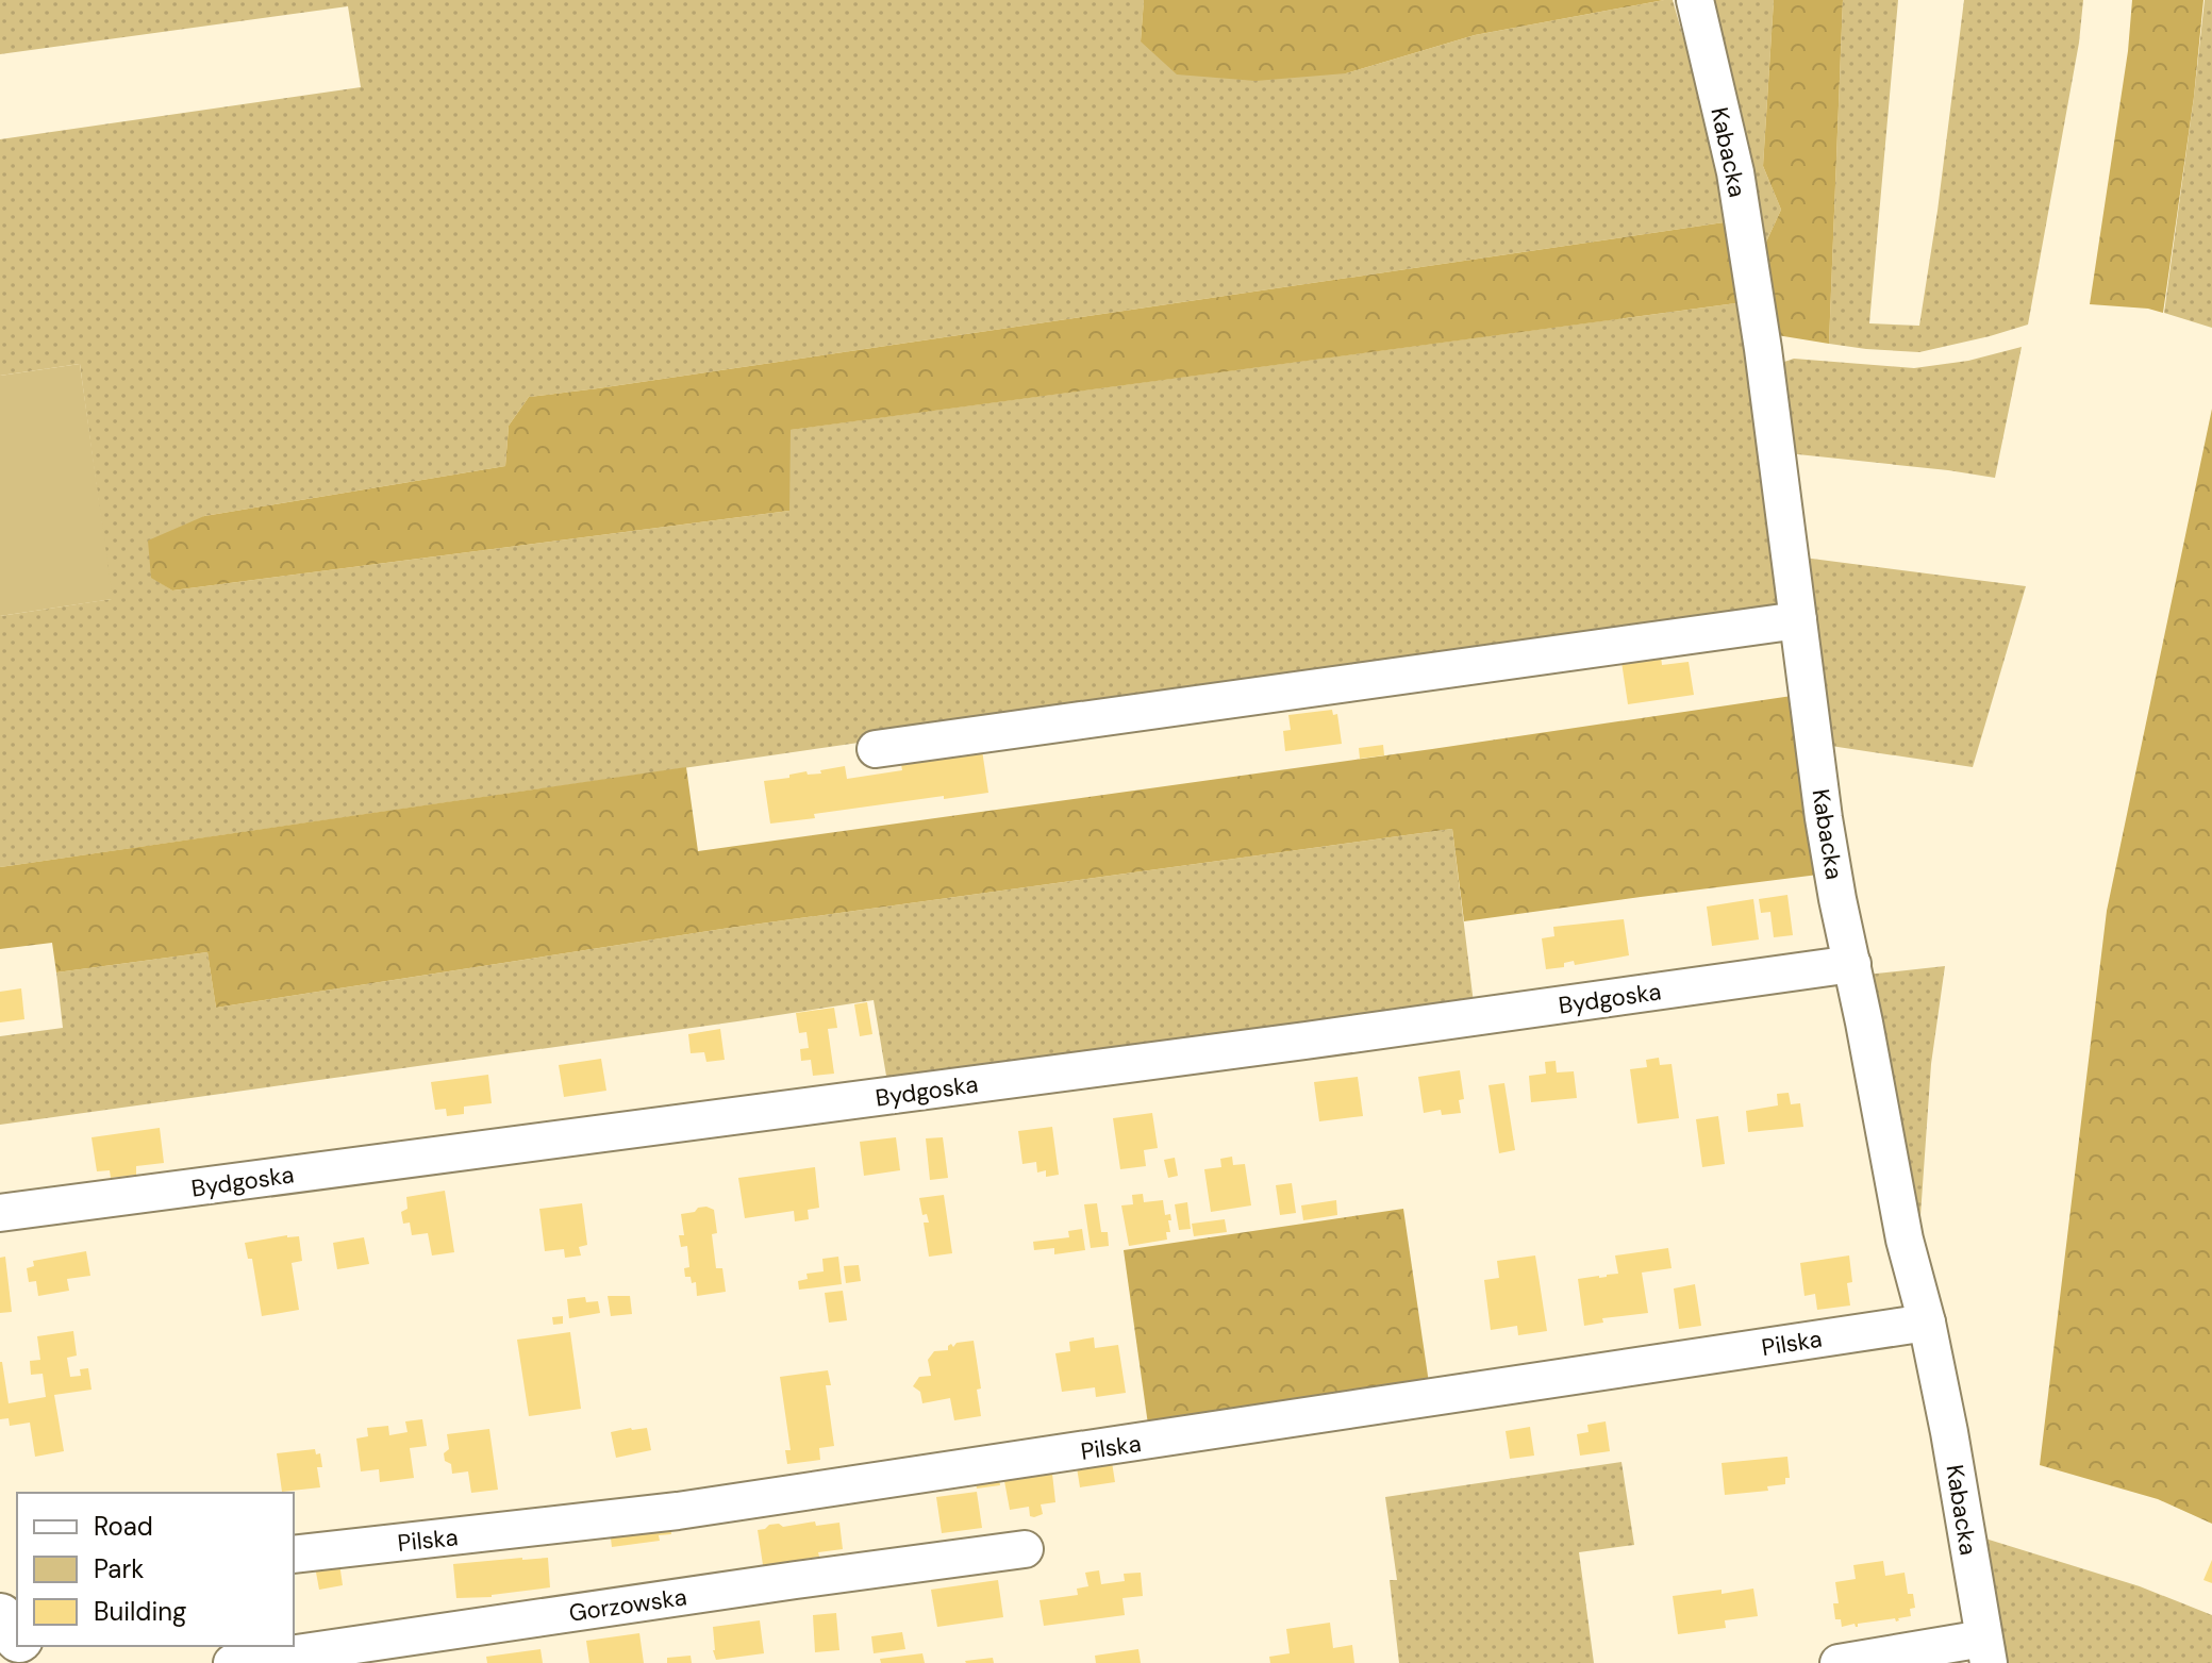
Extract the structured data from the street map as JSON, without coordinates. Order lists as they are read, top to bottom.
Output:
{
  "streets": {
    "street": [
      "Kabacka",
      "Bydgoska",
      "Pilska",
      "Gorzowska"
    ]
  },
  "crossings": [
    ["Kabacka", "Bydgoska"],
    ["Kabacka", "Pilska"]
  ],
  "legend": ["Road", "Park", "Building"]
}
